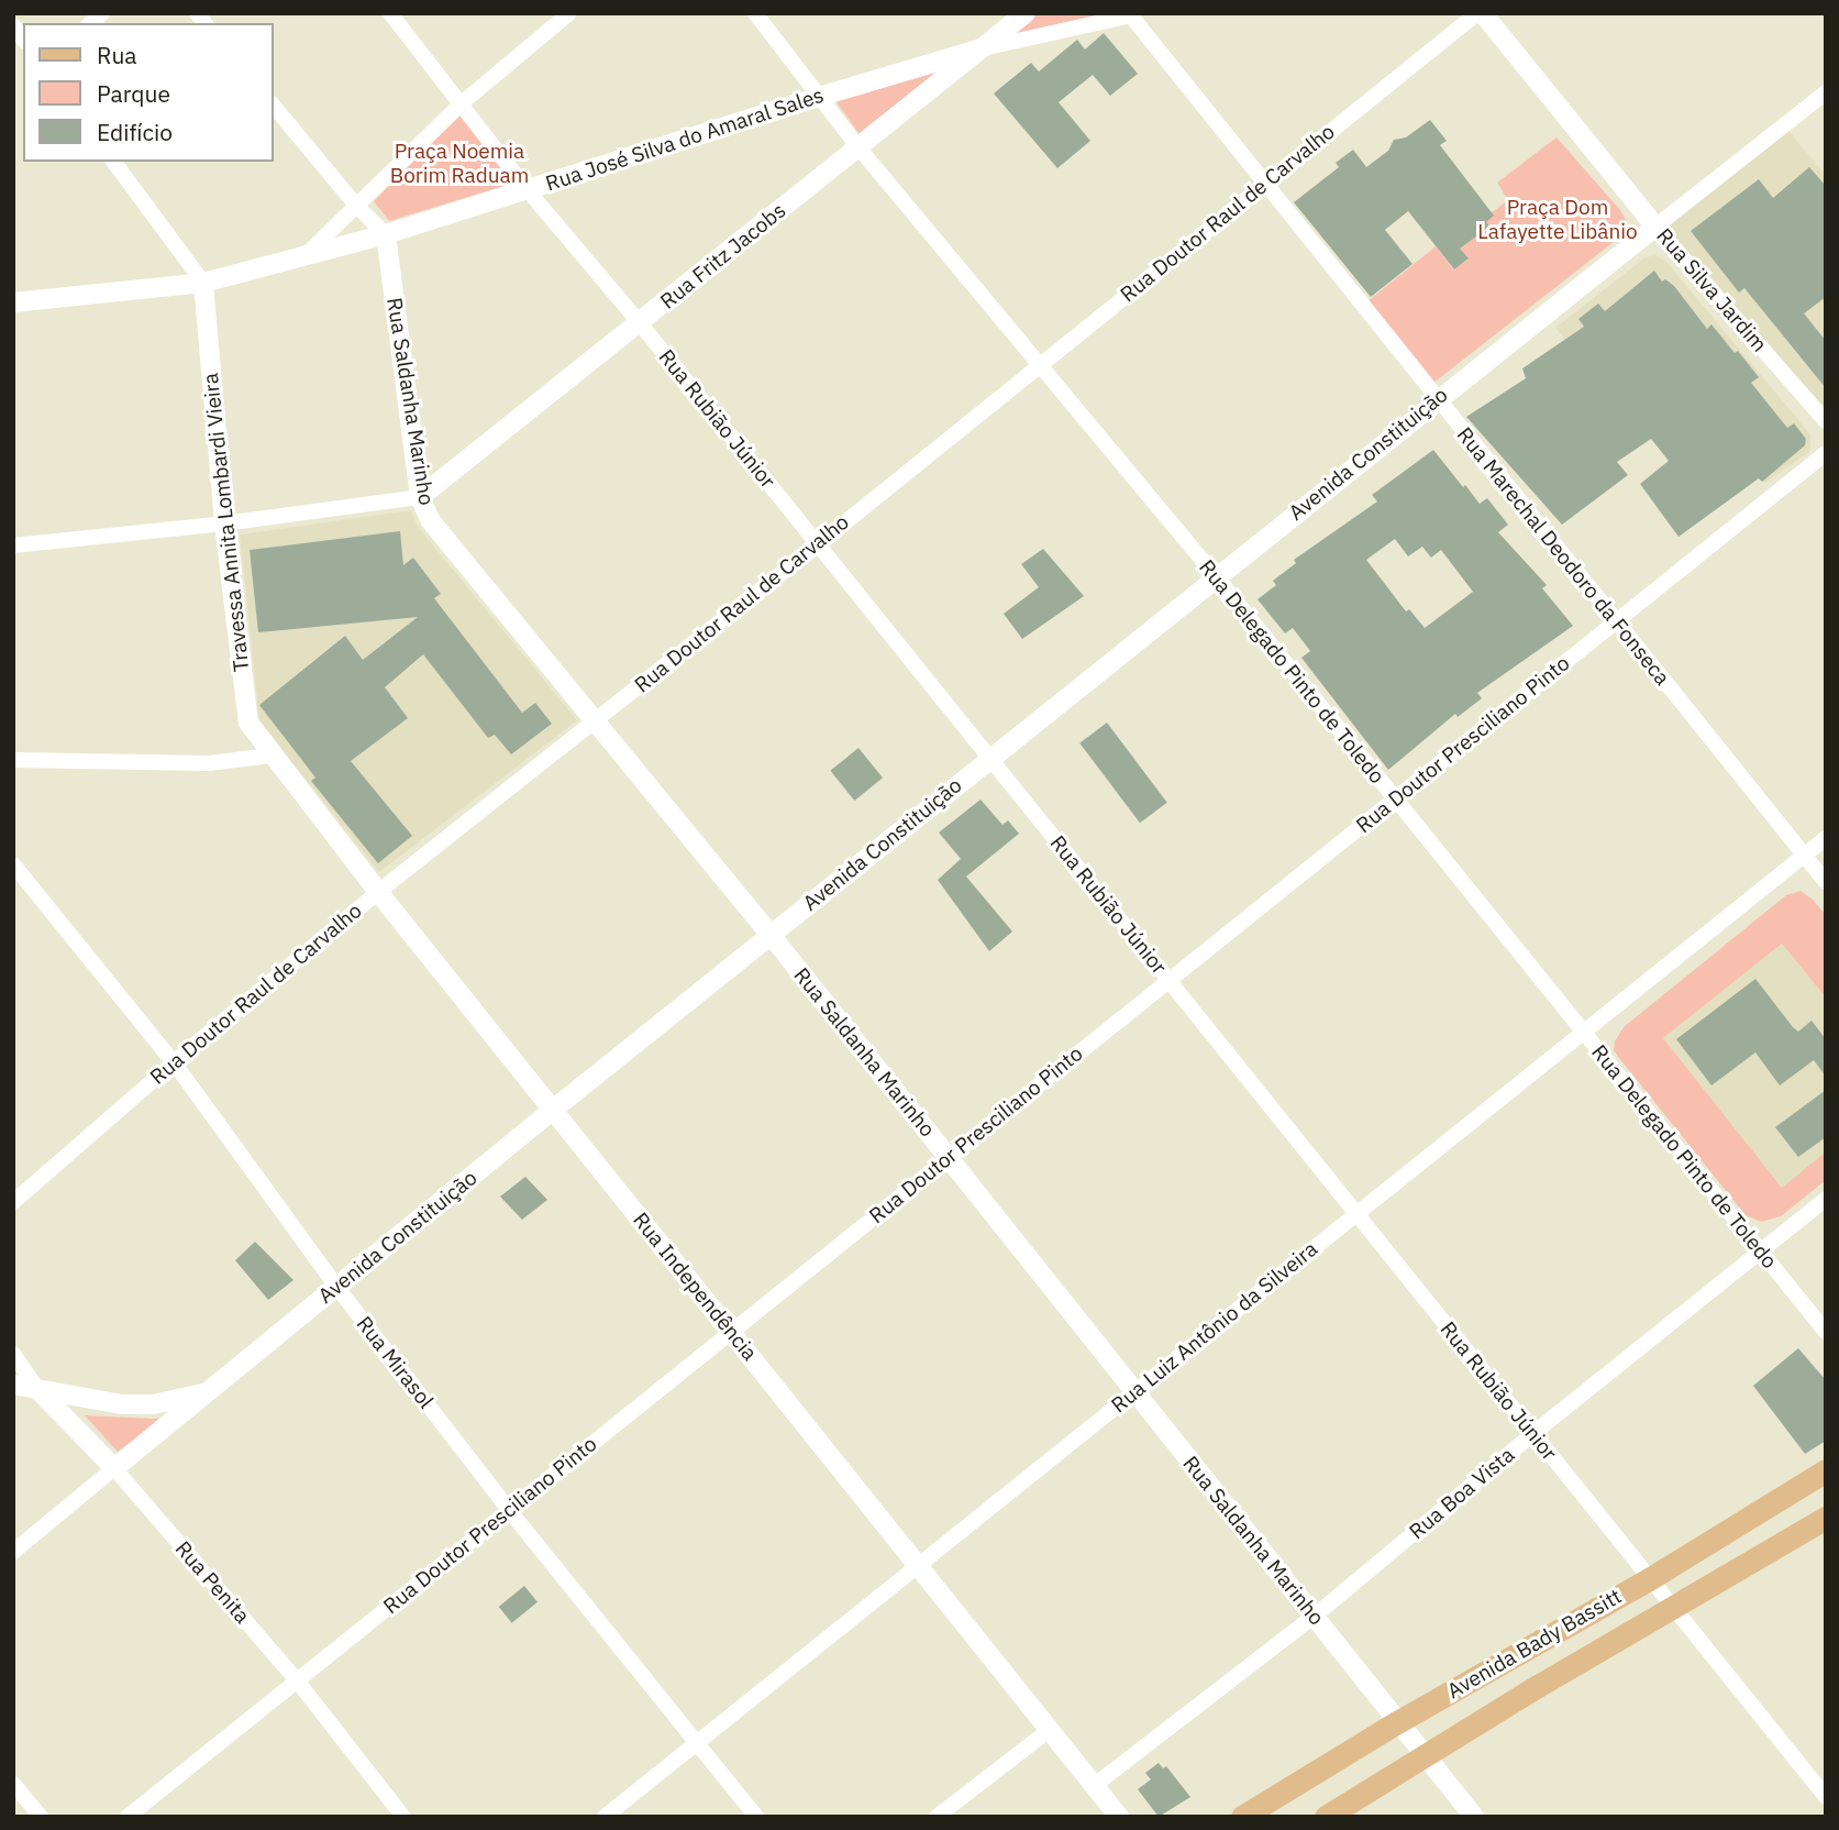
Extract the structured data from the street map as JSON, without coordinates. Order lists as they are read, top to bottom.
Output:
{
  "streets": {
    "main road": ["Avenida Bady Bassitt"],
    "street": [
      "Rua José Silva do Amaral Sales",
      "Rua Doutor Raul de Carvalho",
      "Rua Fritz Jacobs",
      "Rua Silva Jardim",
      "Rua Saldanha Marinho",
      "Rua Rubião Júnior",
      "Avenida Constituição",
      "Travessa Annita Lombardi Vieira",
      "Rua Marechal Deodoro da Fonseca",
      "Rua Delegado Pinto de Toledo",
      "Rua Doutor Presciliano Pinto",
      "Rua Independência",
      "Rua Luiz Antônio da Silveira",
      "Rua Mirasol",
      "Rua Boa Vista",
      "Rua Penita"
    ]
  },
  "crossings": [
    ["Rua José Silva do Amaral Sales", "Rua Fritz Jacobs"],
    ["Rua José Silva do Amaral Sales", "Rua Saldanha Marinho"],
    ["Rua José Silva do Amaral Sales", "Rua Rubião Júnior"],
    ["Rua José Silva do Amaral Sales", "Travessa Annita Lombardi Vieira"],
    ["Rua José Silva do Amaral Sales", "Rua Marechal Deodoro da Fonseca"],
    ["Rua José Silva do Amaral Sales", "Rua Delegado Pinto de Toledo"],
    ["Rua Doutor Raul de Carvalho", "Rua Silva Jardim"],
    ["Rua Doutor Raul de Carvalho", "Rua Saldanha Marinho"],
    ["Rua Doutor Raul de Carvalho", "Rua Rubião Júnior"],
    ["Rua Doutor Raul de Carvalho", "Rua Marechal Deodoro da Fonseca"],
    ["Rua Doutor Raul de Carvalho", "Rua Delegado Pinto de Toledo"],
    ["Rua Doutor Raul de Carvalho", "Rua Independência"],
    ["Rua Doutor Raul de Carvalho", "Rua Mirasol"],
    ["Rua Fritz Jacobs", "Rua Saldanha Marinho"],
    ["Rua Fritz Jacobs", "Rua Rubião Júnior"],
    ["Rua Fritz Jacobs", "Rua Delegado Pinto de Toledo"],
    ["Rua Silva Jardim", "Avenida Constituição"],
    ["Rua Saldanha Marinho", "Avenida Constituição"],
    ["Rua Saldanha Marinho", "Rua Doutor Presciliano Pinto"],
    ["Rua Saldanha Marinho", "Rua Luiz Antônio da Silveira"],
    ["Rua Saldanha Marinho", "Rua Boa Vista"],
    ["Rua Saldanha Marinho", "Avenida Bady Bassitt"],
    ["Rua Rubião Júnior", "Avenida Constituição"],
    ["Rua Rubião Júnior", "Rua Doutor Presciliano Pinto"],
    ["Rua Rubião Júnior", "Rua Luiz Antônio da Silveira"],
    ["Rua Rubião Júnior", "Rua Boa Vista"],
    ["Rua Rubião Júnior", "Avenida Bady Bassitt"],
    ["Avenida Constituição", "Rua Marechal Deodoro da Fonseca"],
    ["Avenida Constituição", "Rua Delegado Pinto de Toledo"],
    ["Avenida Constituição", "Rua Independência"],
    ["Avenida Constituição", "Rua Mirasol"],
    ["Avenida Constituição", "Rua Penita"],
    ["Travessa Annita Lombardi Vieira", "Rua Independência"],
    ["Rua Marechal Deodoro da Fonseca", "Rua Doutor Presciliano Pinto"],
    ["Rua Marechal Deodoro da Fonseca", "Rua Luiz Antônio da Silveira"],
    ["Rua Delegado Pinto de Toledo", "Rua Doutor Presciliano Pinto"],
    ["Rua Delegado Pinto de Toledo", "Rua Luiz Antônio da Silveira"],
    ["Rua Delegado Pinto de Toledo", "Rua Boa Vista"],
    ["Rua Doutor Presciliano Pinto", "Rua Independência"],
    ["Rua Doutor Presciliano Pinto", "Rua Mirasol"],
    ["Rua Doutor Presciliano Pinto", "Rua Penita"],
    ["Rua Independência", "Rua Luiz Antônio da Silveira"],
    ["Rua Independência", "Rua Boa Vista"],
    ["Rua Luiz Antônio da Silveira", "Rua Mirasol"]
  ],
  "parks": ["Praça Noemia Borim Raduam", "Praça Dom Lafayette Libânio"],
  "legend": ["Rua", "Parque", "Edifício"]
}
